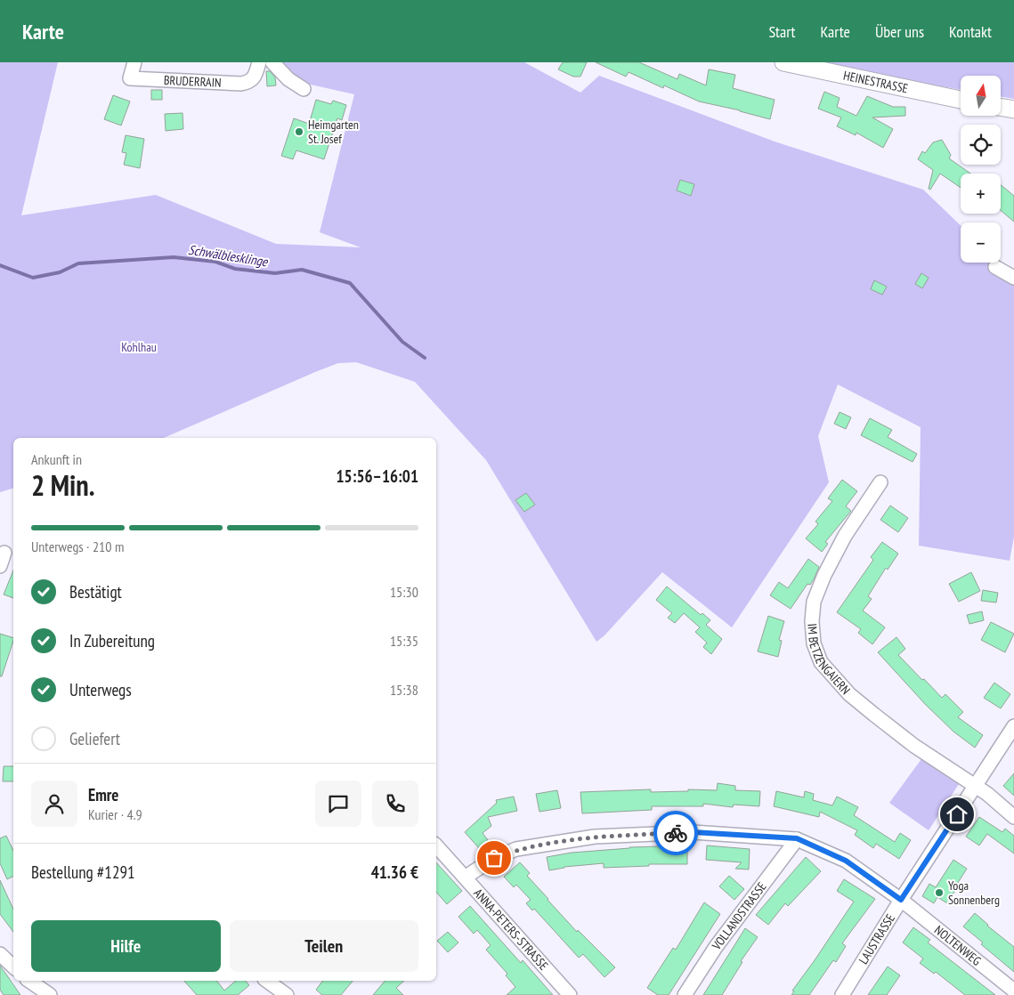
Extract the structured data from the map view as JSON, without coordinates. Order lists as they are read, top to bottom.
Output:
{
  "streets": {
    "main road": ["HEINESTRASSE"],
    "street": [
      "BRUDERRAIN",
      "IM BETZENGAIERN",
      "VOLLANDSTRASSE",
      "ANNA-PETERS-STRASSE",
      "LAUSTRASSE",
      "NOLTENWEG"
    ]
  },
  "crossings": [
    ["IM BETZENGAIERN", "LAUSTRASSE"],
    ["VOLLANDSTRASSE", "NOLTENWEG"],
    ["LAUSTRASSE", "NOLTENWEG"]
  ],
  "water": ["Schwälblesklinge"],
  "parks": ["Kohlhau"],
  "places": ["Heimgarten St. Josef", "Yoga Sonnenberg"],
  "north": "top",
  "page": {
    "header": "Karte",
    "nav": [
      "Start",
      "Karte",
      "Über uns",
      "Kontakt"
    ],
    "map_buttons": ["+", "−"],
    "heading": ["2 Min.", "Ankunft in", "15:56–16:01"],
    "panel": [
      "Emre",
      "Kurier · 4.9",
      "Bestellung #1291",
      "41.36 €"
    ],
    "bar": "Unterwegs · 210 m",
    "list": [
      ["Bestätigt", "15:30"],
      ["In Zubereitung", "15:35"],
      ["Unterwegs", "15:38"],
      "Geliefert"
    ],
    "buttons": ["Hilfe", "Teilen"]
  }
}
